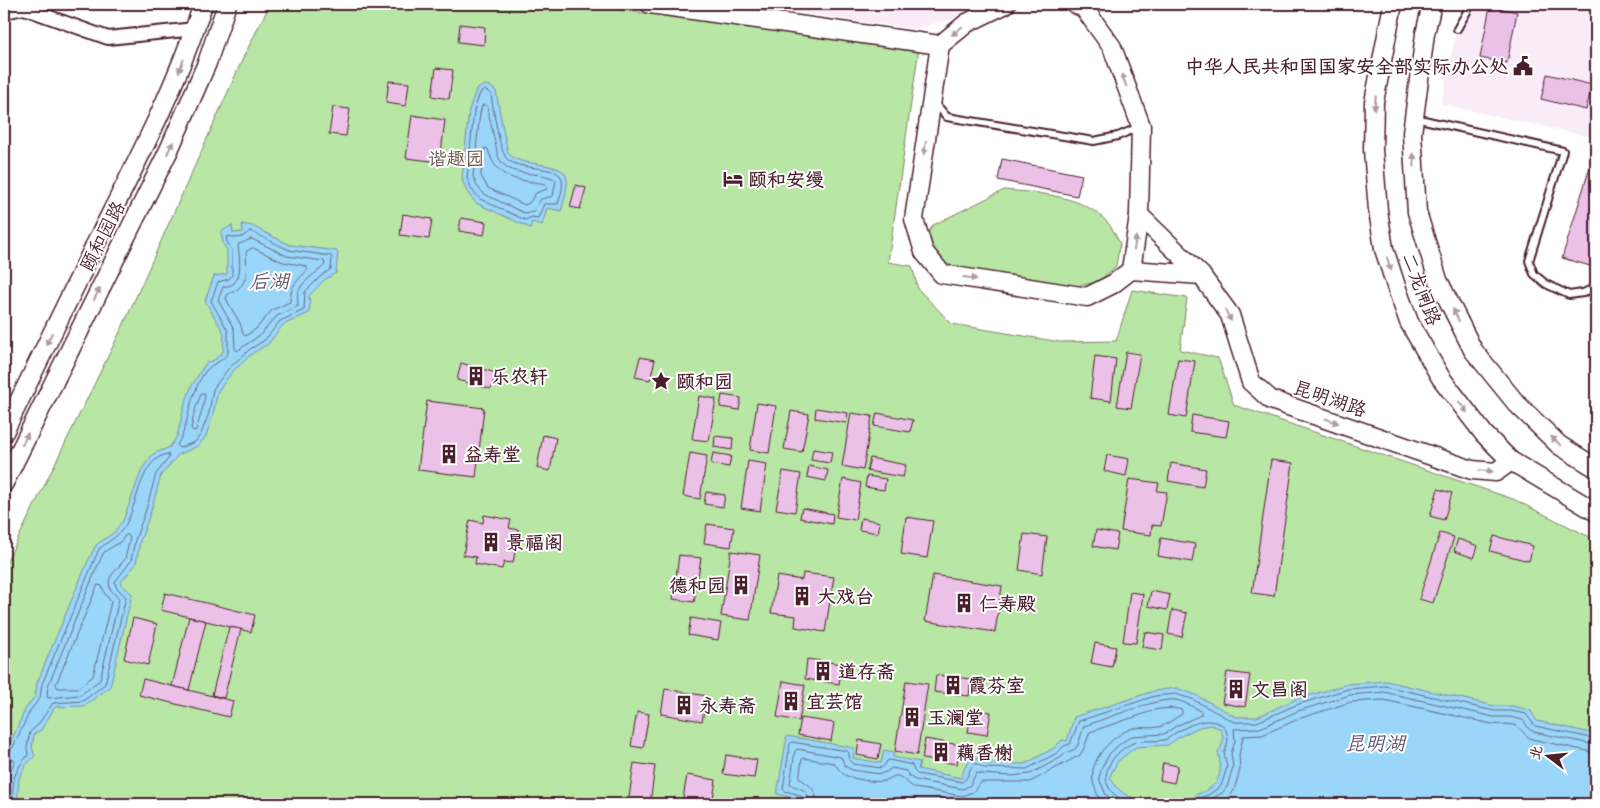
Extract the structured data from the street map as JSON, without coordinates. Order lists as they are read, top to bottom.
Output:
{
  "streets": {
    "main road": ["颐和园路", "二龙闸路", "昆明湖路"]
  },
  "crossings": [
    ["二龙闸路", "昆明湖路"]
  ],
  "one_way": ["昆明湖路"],
  "water": ["后湖", "昆明湖"],
  "parks": ["谐趣园"],
  "places": {
    "public building": ["中华人民共和国国家安全部实际办公处"],
    "hotel": ["颐和安缦"],
    "building": [
      "乐农轩",
      "益寿堂",
      "景福阁",
      "德和园",
      "大戏台",
      "仁寿殿",
      "道存斋",
      "霞芬室",
      "文昌阁",
      "宜芸馆",
      "永寿斋",
      "玉澜堂",
      "藕香榭"
    ],
    "place": ["颐和园"]
  },
  "north": "left"
}
